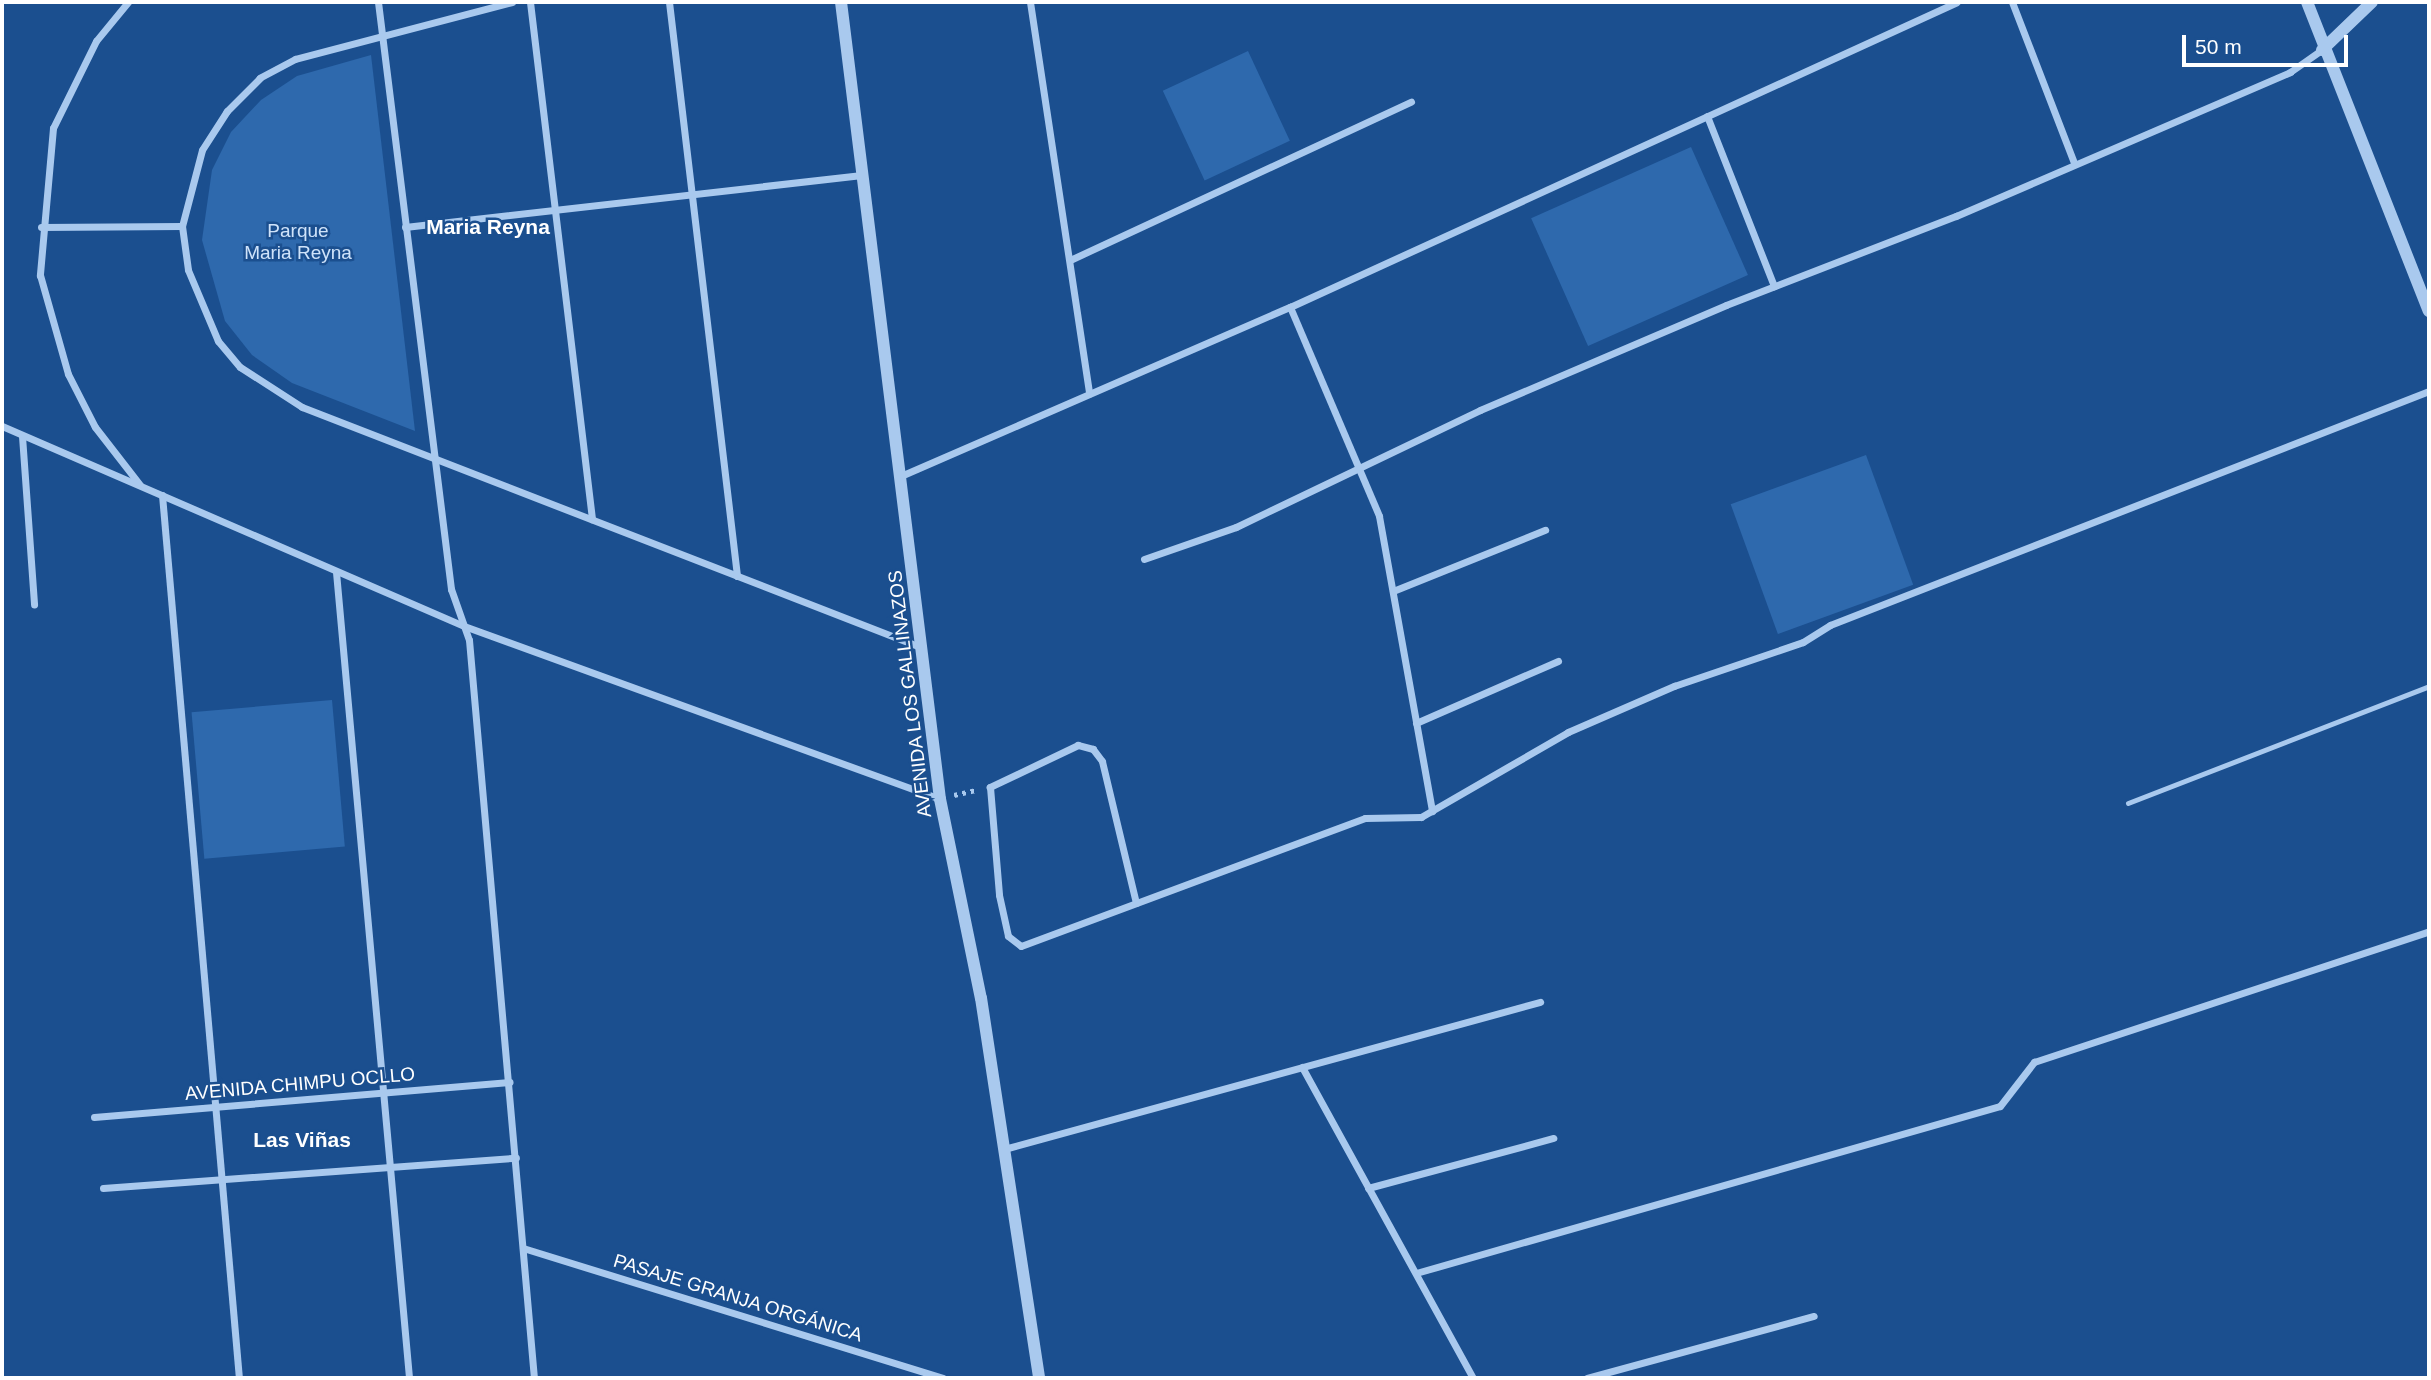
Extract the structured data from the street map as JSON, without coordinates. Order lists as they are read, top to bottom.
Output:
{
  "streets": {
    "street": ["AVENIDA LOS GALLINAZOS", "AVENIDA CHIMPU OCLLO", "PASAJE GRANJA ORGÁNICA"]
  },
  "districts": ["Maria Reyna", "Las Viñas"],
  "parks": ["Parque Maria Reyna"],
  "scale_bar": "50 m"
}
